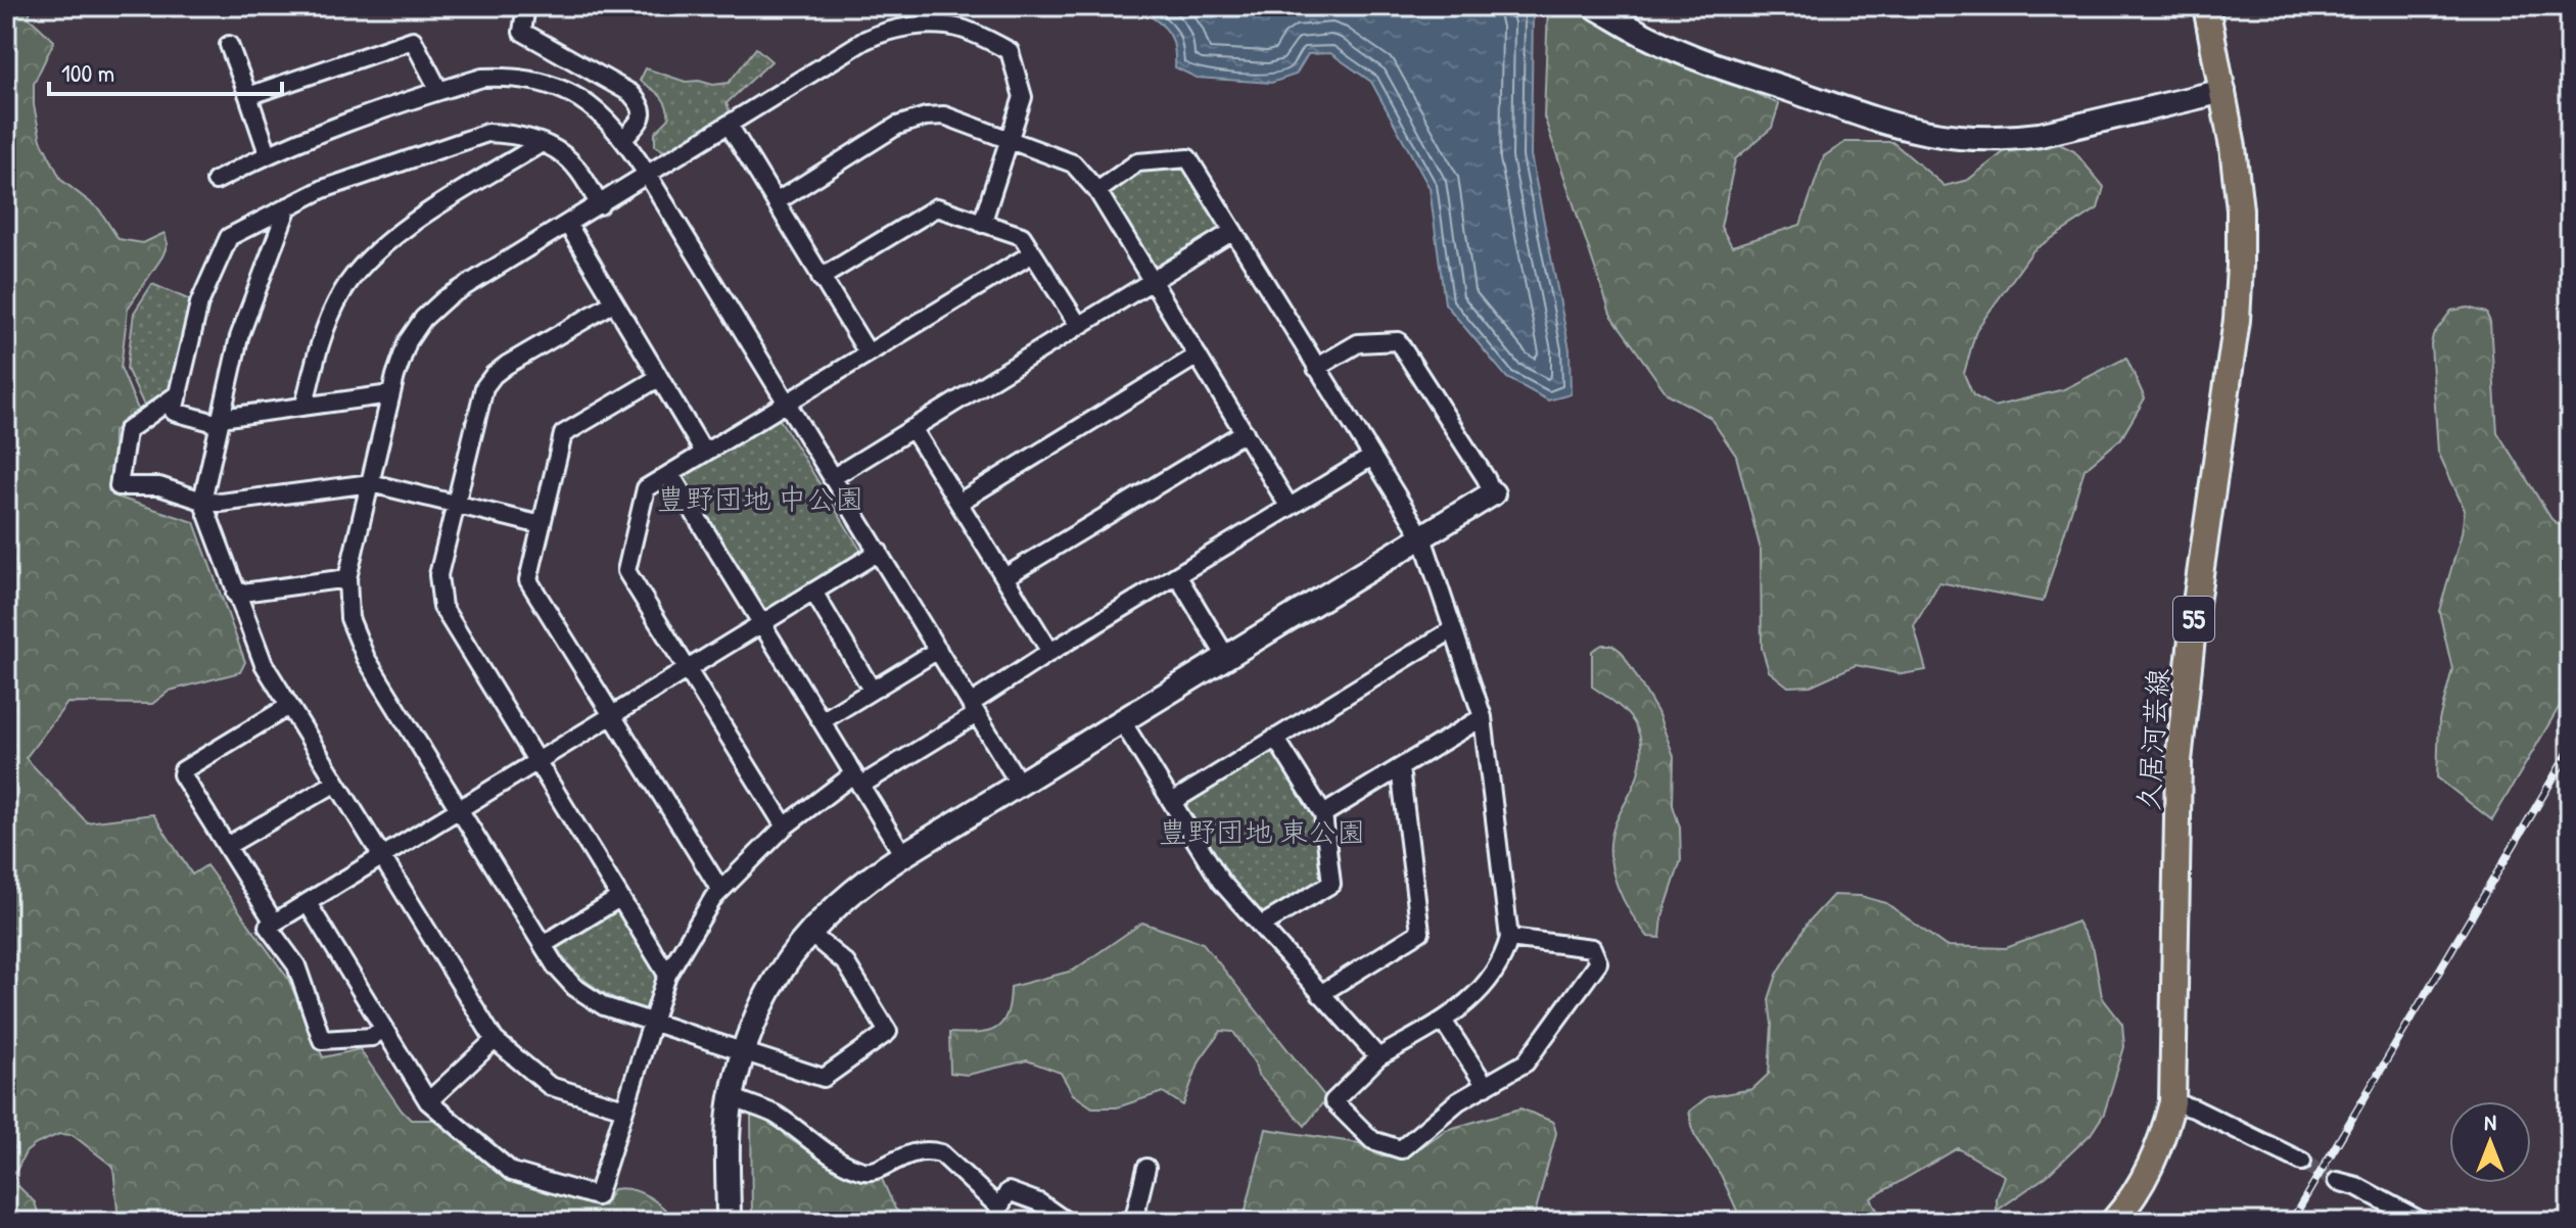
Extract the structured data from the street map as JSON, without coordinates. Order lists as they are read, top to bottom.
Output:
{
  "streets": {
    "main road": ["55", "久居河芸線"]
  },
  "parks": ["豊野団地 中公園", "豊野団地 東公園"],
  "scale_bar": "100 m",
  "north": "top"
}
